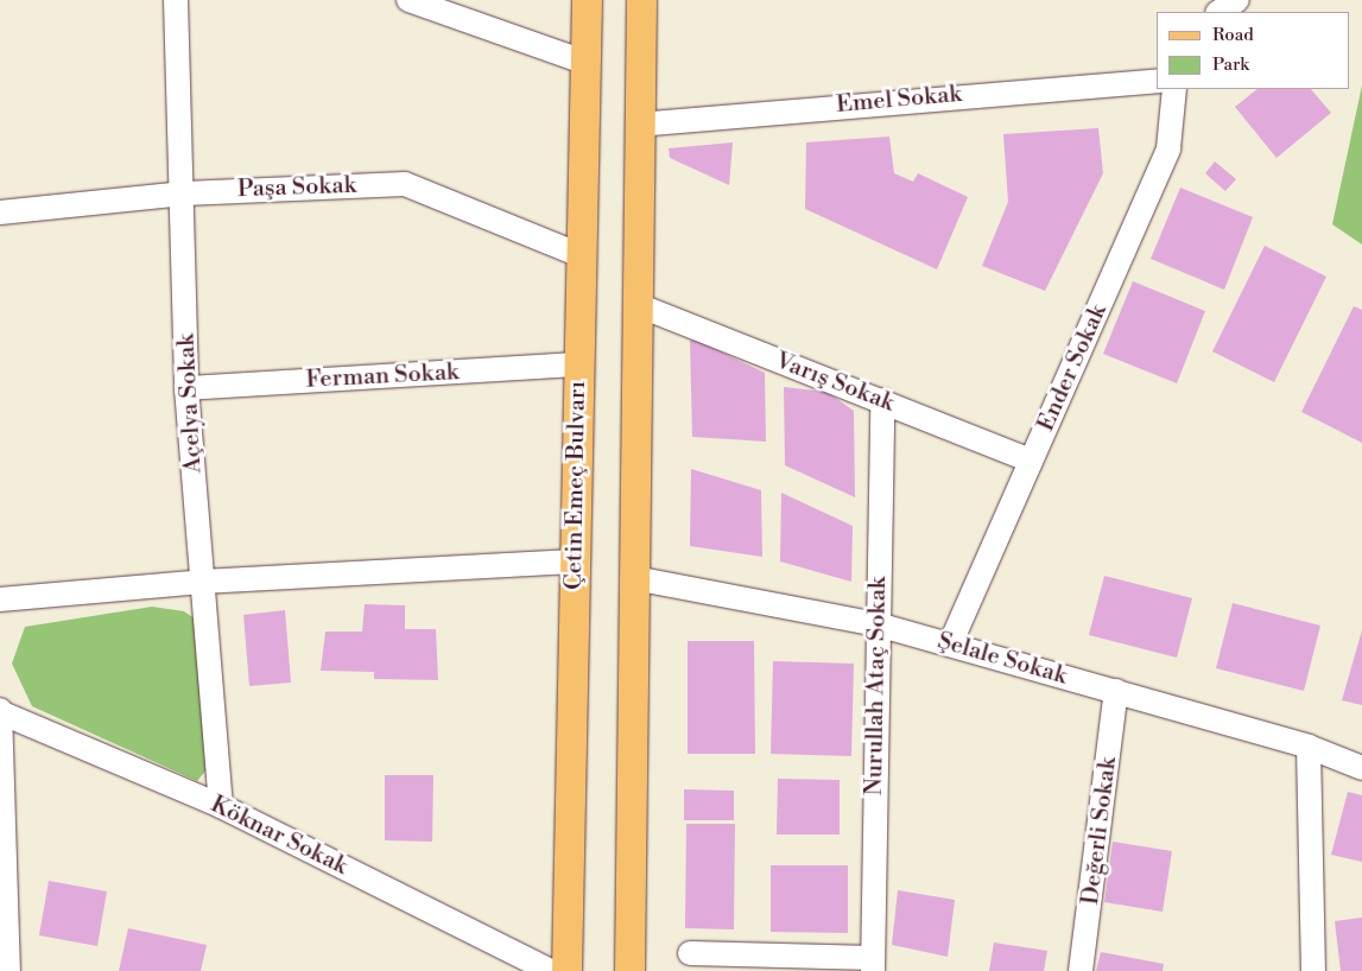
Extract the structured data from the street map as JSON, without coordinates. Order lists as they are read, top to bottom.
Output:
{
  "streets": {
    "main road": ["Çetin Emeç Bulvarı"],
    "street": [
      "Emel Sokak",
      "Paşa Sokak",
      "Ender Sokak",
      "Ferman Sokak",
      "Varış Sokak",
      "Açelya Sokak",
      "Şelale Sokak",
      "Nurullah Ataç Sokak",
      "Değerli Sokak",
      "Köknar Sokak"
    ]
  },
  "crossings": [
    ["Paşa Sokak", "Açelya Sokak"],
    ["Paşa Sokak", "Çetin Emeç Bulvarı"],
    ["Ender Sokak", "Varış Sokak"],
    ["Ender Sokak", "Şelale Sokak"],
    ["Ferman Sokak", "Açelya Sokak"],
    ["Ferman Sokak", "Çetin Emeç Bulvarı"],
    ["Varış Sokak", "Nurullah Ataç Sokak"],
    ["Açelya Sokak", "Köknar Sokak"],
    ["Şelale Sokak", "Nurullah Ataç Sokak"],
    ["Şelale Sokak", "Değerli Sokak"]
  ],
  "legend": ["Road", "Park"]
}
